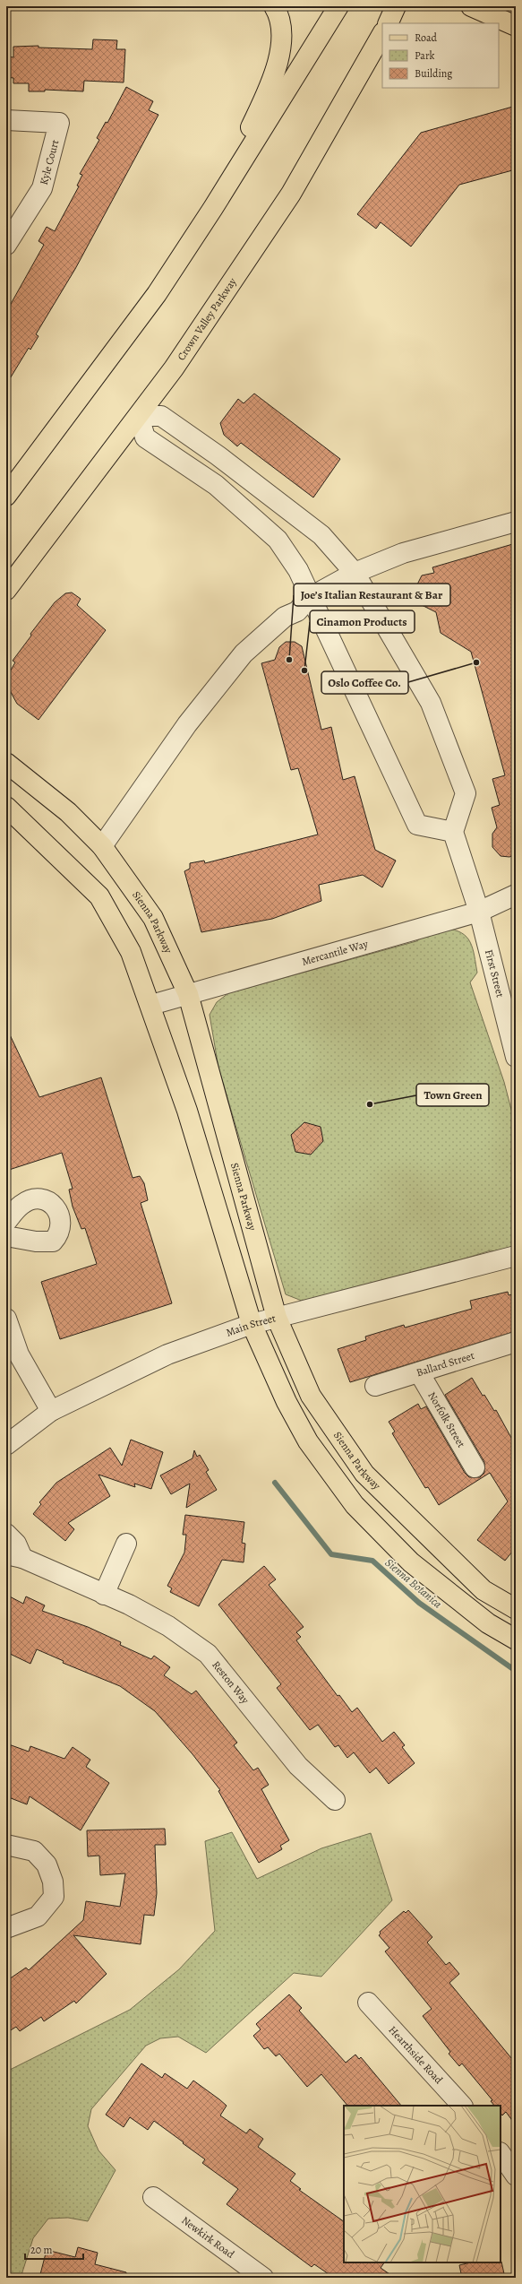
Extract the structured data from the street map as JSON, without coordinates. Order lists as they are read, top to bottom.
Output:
{
  "streets": {
    "main road": ["Crown Valley Parkway", "Sienna Parkway"],
    "street": [
      "Kyle Court",
      "Mercantile Way",
      "First Street",
      "Main Street",
      "Ballard Street",
      "Norfolk Street",
      "Reston Way",
      "Hearthside Road",
      "Newkirk Road"
    ]
  },
  "crossings": [
    ["Sienna Parkway", "Mercantile Way"],
    ["Sienna Parkway", "Main Street"],
    ["Mercantile Way", "First Street"],
    ["Ballard Street", "Norfolk Street"]
  ],
  "water": ["Sienna Botanica"],
  "places": [
    "Joe’s Italian Restaurant & Bar",
    "Oslo Coffee Co.",
    "Cinamon Products",
    "Town Green"
  ],
  "legend": ["Road", "Park", "Building"],
  "scale_bar": "20 m"
}
